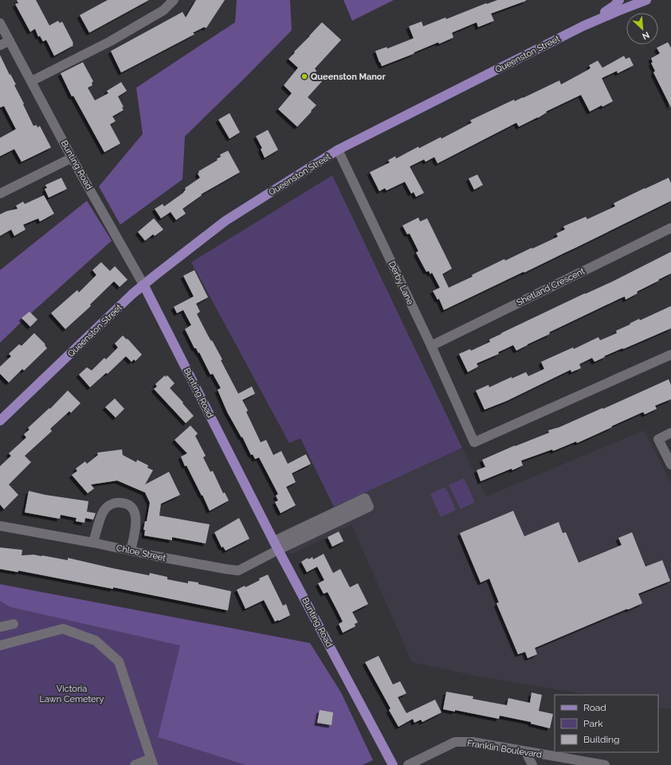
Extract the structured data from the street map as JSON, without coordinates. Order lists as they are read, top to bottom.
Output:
{
  "streets": {
    "main road": ["Queenston Street", "Bunting Road"],
    "street": [
      "Derby Lane",
      "Shetland Crescent",
      "Chloe Street",
      "Franklin Boulevard"
    ]
  },
  "crossings": [
    ["Queenston Street", "Bunting Road"],
    ["Queenston Street", "Derby Lane"],
    ["Bunting Road", "Chloe Street"],
    ["Derby Lane", "Shetland Crescent"]
  ],
  "parks": ["Victoria Lawn Cemetery"],
  "places": ["Queenston Manor"],
  "legend": ["Road", "Park", "Building"],
  "north": "bottom right"
}
